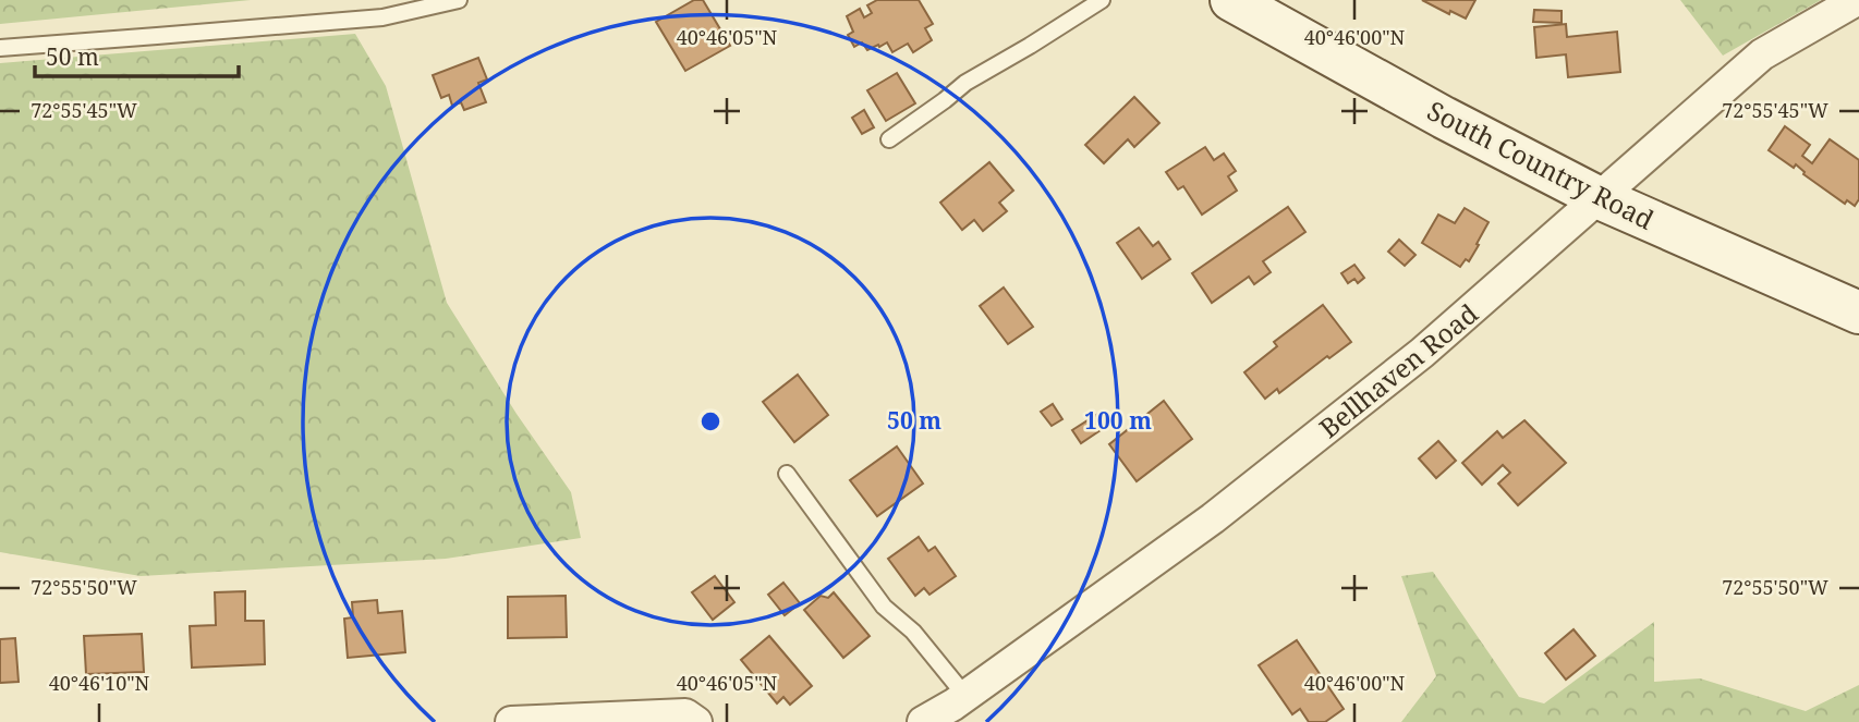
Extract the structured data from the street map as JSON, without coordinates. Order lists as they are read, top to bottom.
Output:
{
  "streets": {
    "main road": ["South Country Road"],
    "street": ["Bellhaven Road"]
  },
  "crossings": [
    ["South Country Road", "Bellhaven Road"]
  ],
  "scale_bar": "50 m",
  "coordinates": [
    "40°46'05\"N",
    "40°46'00\"N",
    "72°55'45\"W",
    "72°55'50\"W",
    "40°46'10\"N"
  ],
  "rings": ["50 m", "100 m"]
}
